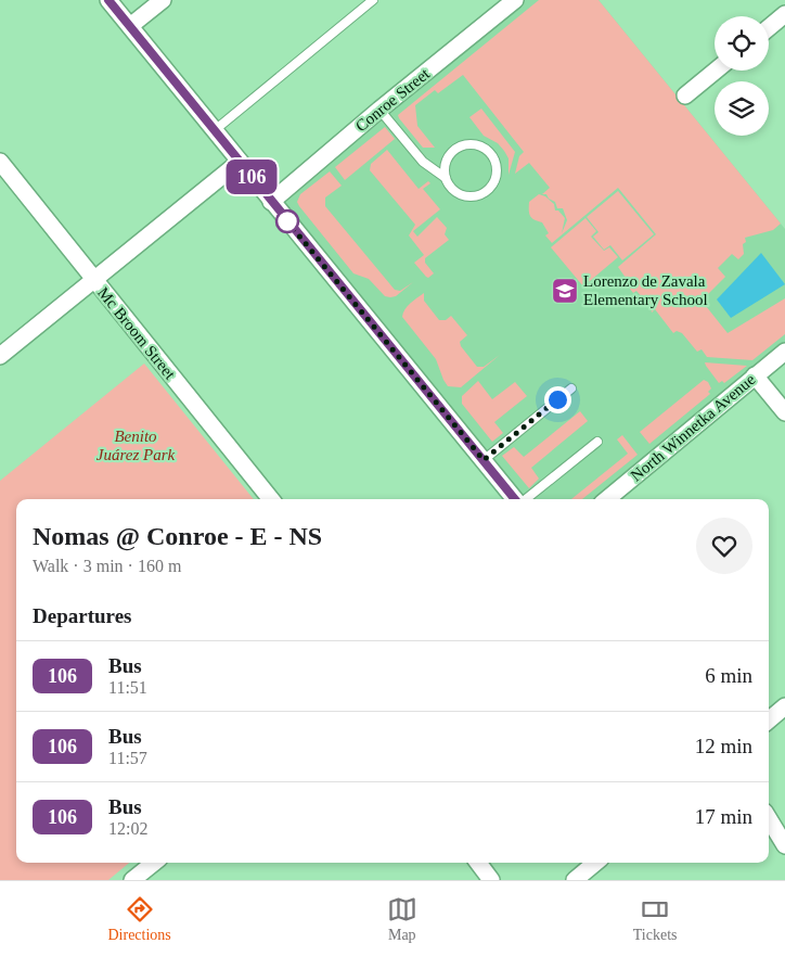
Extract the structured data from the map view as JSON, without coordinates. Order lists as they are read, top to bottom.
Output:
{
  "streets": {
    "street": ["Conroe Street", "Mc Broom Street", "North Winnetka Avenue"]
  },
  "parks": ["Benito Juárez Park"],
  "places": {
    "school or university": ["Lorenzo de Zavala Elementary School"]
  },
  "lines": ["bus line 106"],
  "page": {
    "on_map": "106",
    "heading": [
      ["Nomas @ Conroe - E - NS", "Walk · 3 min · 160 m"],
      "Departures"
    ],
    "list": [
      {
        "mark": "106",
        "name": "Bus",
        "note": "11:51",
        "value": "6 min"
      },
      {
        "mark": "106",
        "name": "Bus",
        "note": "11:57",
        "value": "12 min"
      },
      {
        "mark": "106",
        "name": "Bus",
        "note": "12:02",
        "value": "17 min"
      }
    ],
    "tabs": ["Directions", "Map", "Tickets"]
  }
}
